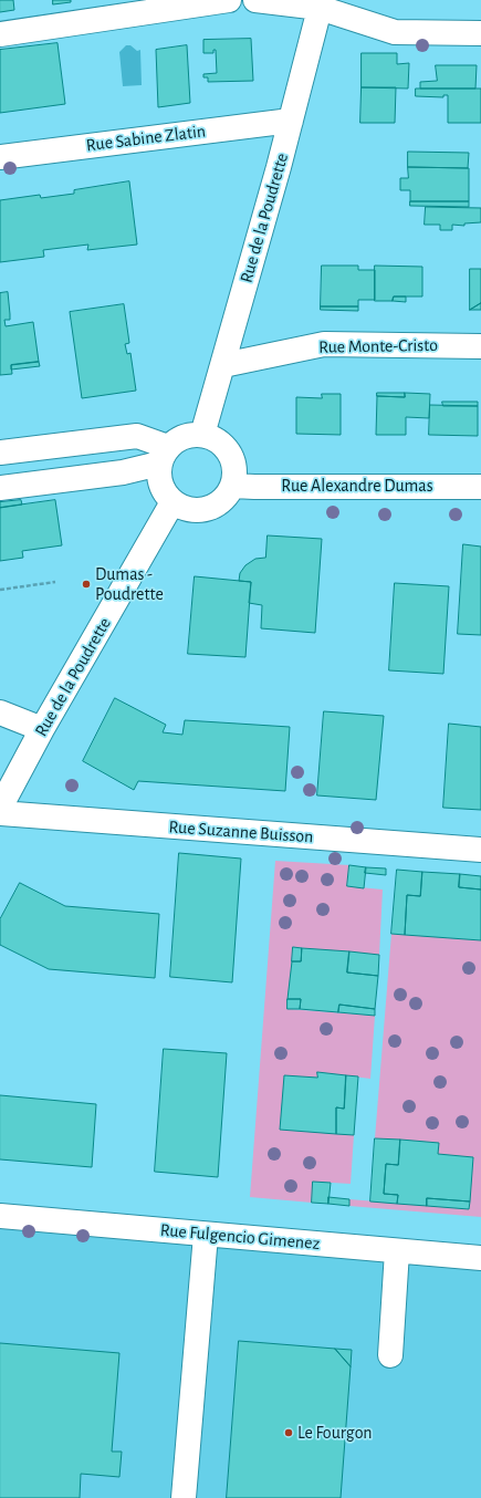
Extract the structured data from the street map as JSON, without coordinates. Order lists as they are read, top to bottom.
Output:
{
  "streets": {
    "street": [
      "Rue Sabine Zlatin",
      "Rue de la Poudrette",
      "Rue Monte-Cristo",
      "Rue Alexandre Dumas",
      "Rue Suzanne Buisson",
      "Rue Fulgencio Gimenez"
    ]
  },
  "crossings": [
    ["Rue Sabine Zlatin", "Rue de la Poudrette"],
    ["Rue de la Poudrette", "Rue Monte-Cristo"],
    ["Rue de la Poudrette", "Rue Alexandre Dumas"],
    ["Rue de la Poudrette", "Rue Suzanne Buisson"]
  ],
  "places": ["Dumas - Poudrette", "Le Fourgon"]
}
